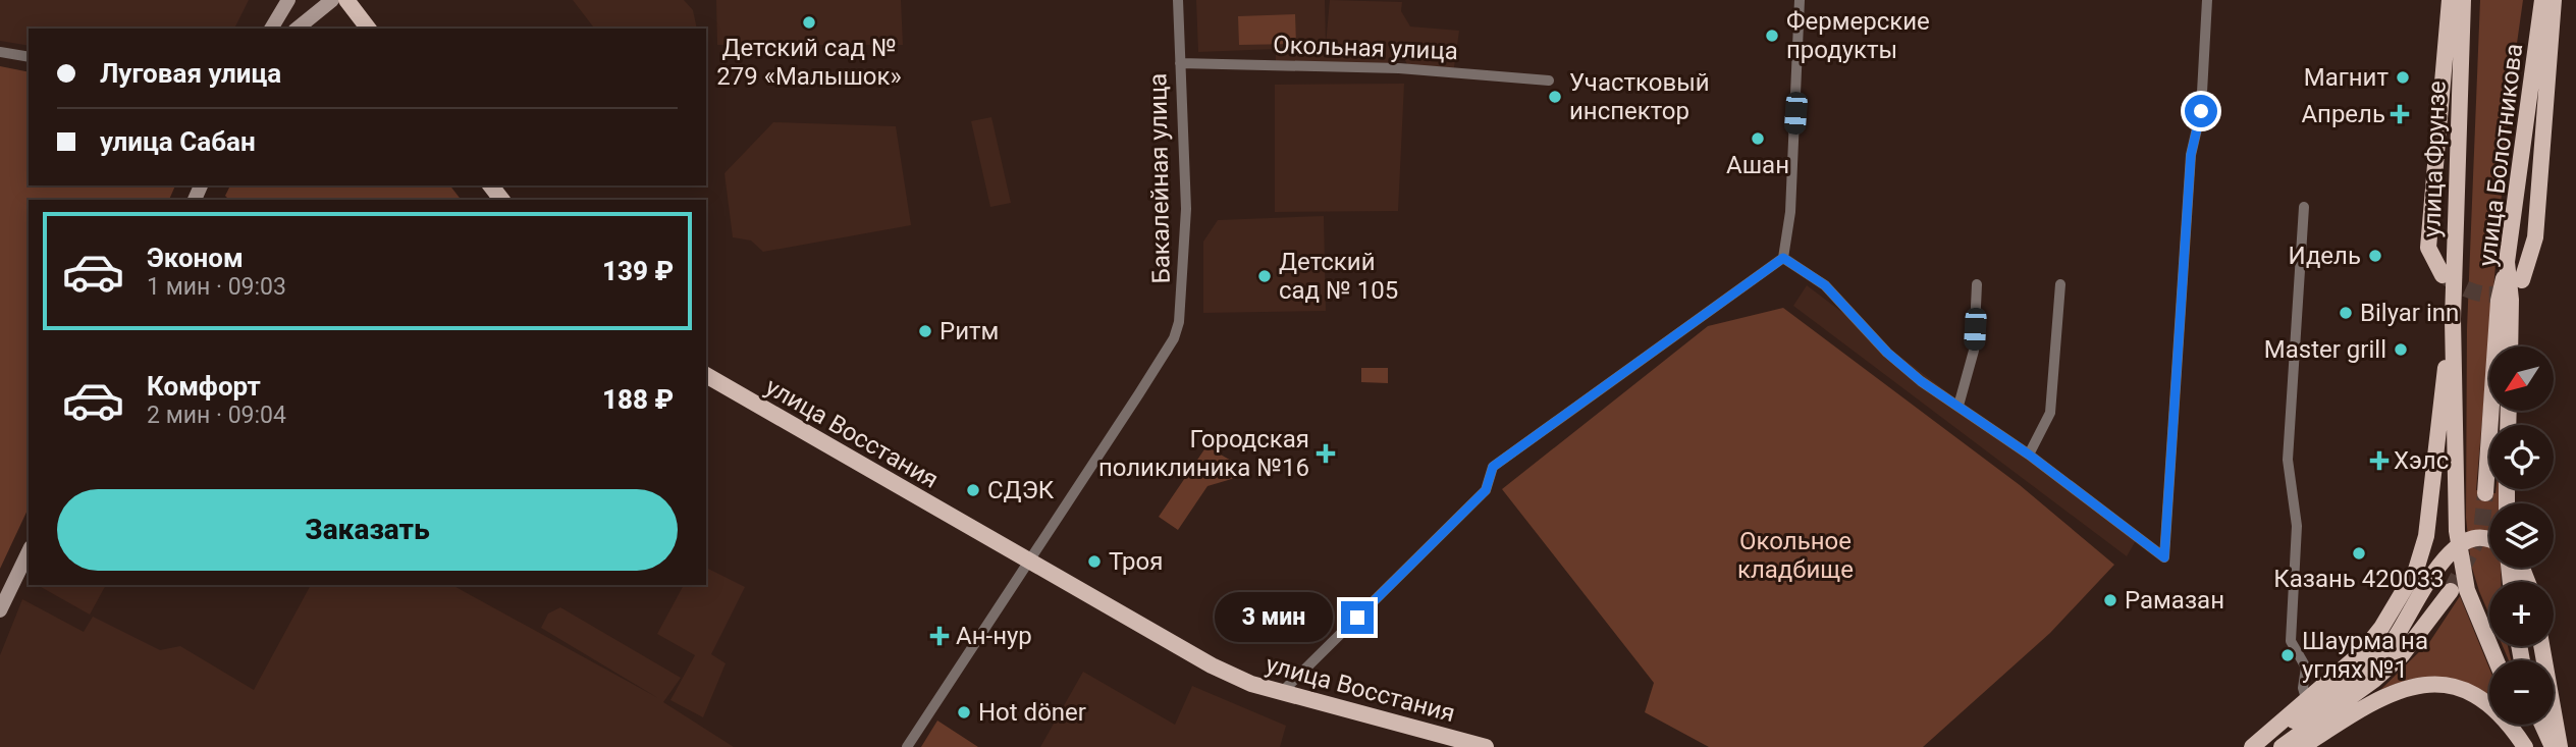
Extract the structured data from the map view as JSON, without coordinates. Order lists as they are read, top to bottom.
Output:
{
  "streets": {
    "main road": ["улица Болотникова", "улица Фрунзе", "улица Восстания"],
    "street": ["Окольная улица", "Бакалейная улица"]
  },
  "crossings": [
    ["Окольная улица", "Бакалейная улица"],
    ["Бакалейная улица", "улица Восстания"]
  ],
  "parks": ["Окольное кладбище"],
  "places": {
    "other": [
      "Детский сад № 279 «Малышок»",
      "Фермерские продукты",
      "Магнит",
      "Участковый инспектор",
      "Ашан",
      "Идель",
      "Детский сад № 105",
      "Bilyar inn",
      "Ритм",
      "Master grill",
      "СДЭК",
      "Казань 420033",
      "Троя",
      "Рамазан",
      "Шаурма на углях №1",
      "Hot döner"
    ],
    "health": [
      "Апрель",
      "Городская поликлиника №16",
      "Хэлс",
      "Ан-нур"
    ]
  },
  "north": "bottom left",
  "page": {
    "banner": ["Луговая улица", "улица Сабан"],
    "list": [
      {
        "name": "Эконом",
        "note": "1 мин · 09:03",
        "value": "139 ₽"
      },
      {
        "name": "Комфорт",
        "note": "2 мин · 09:04",
        "value": "188 ₽"
      }
    ],
    "map_buttons": ["+", "−"],
    "buttons": "Заказать",
    "bubble": "3 мин"
  }
}
